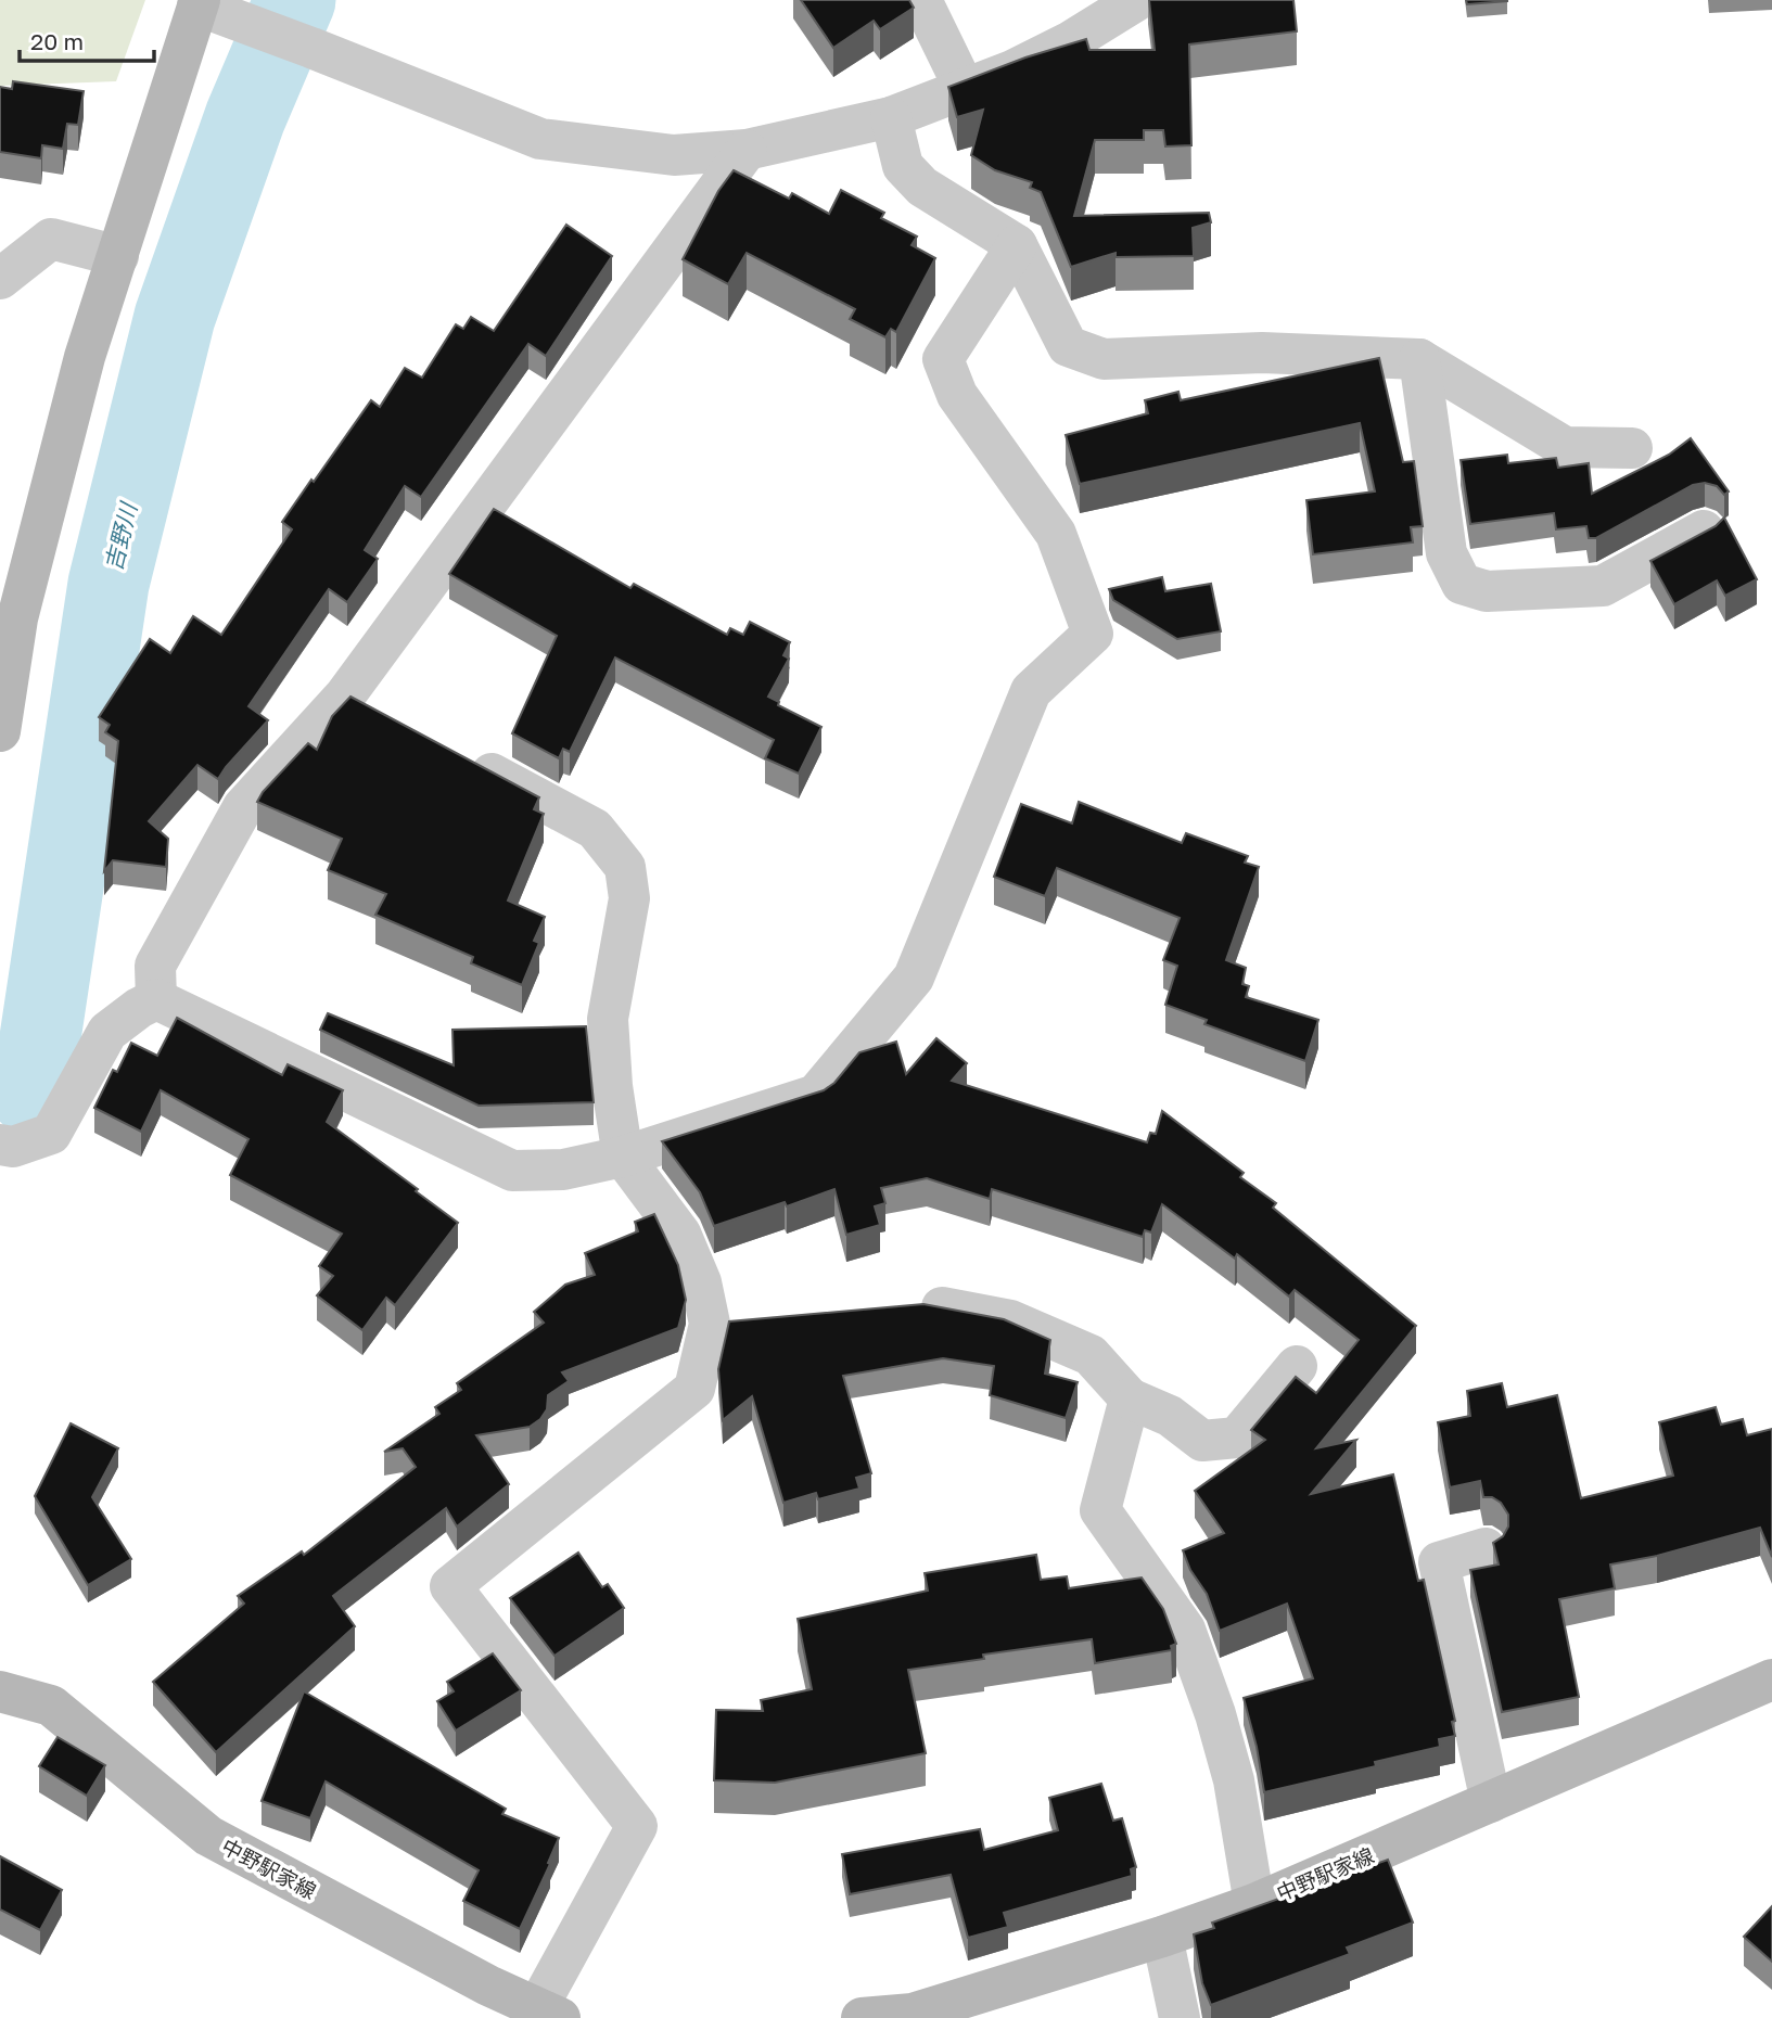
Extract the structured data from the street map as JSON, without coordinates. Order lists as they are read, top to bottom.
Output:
{
  "streets": {
    "main road": ["中野駅家線"]
  },
  "water": ["吉野川"],
  "scale_bar": "20 m"
}
